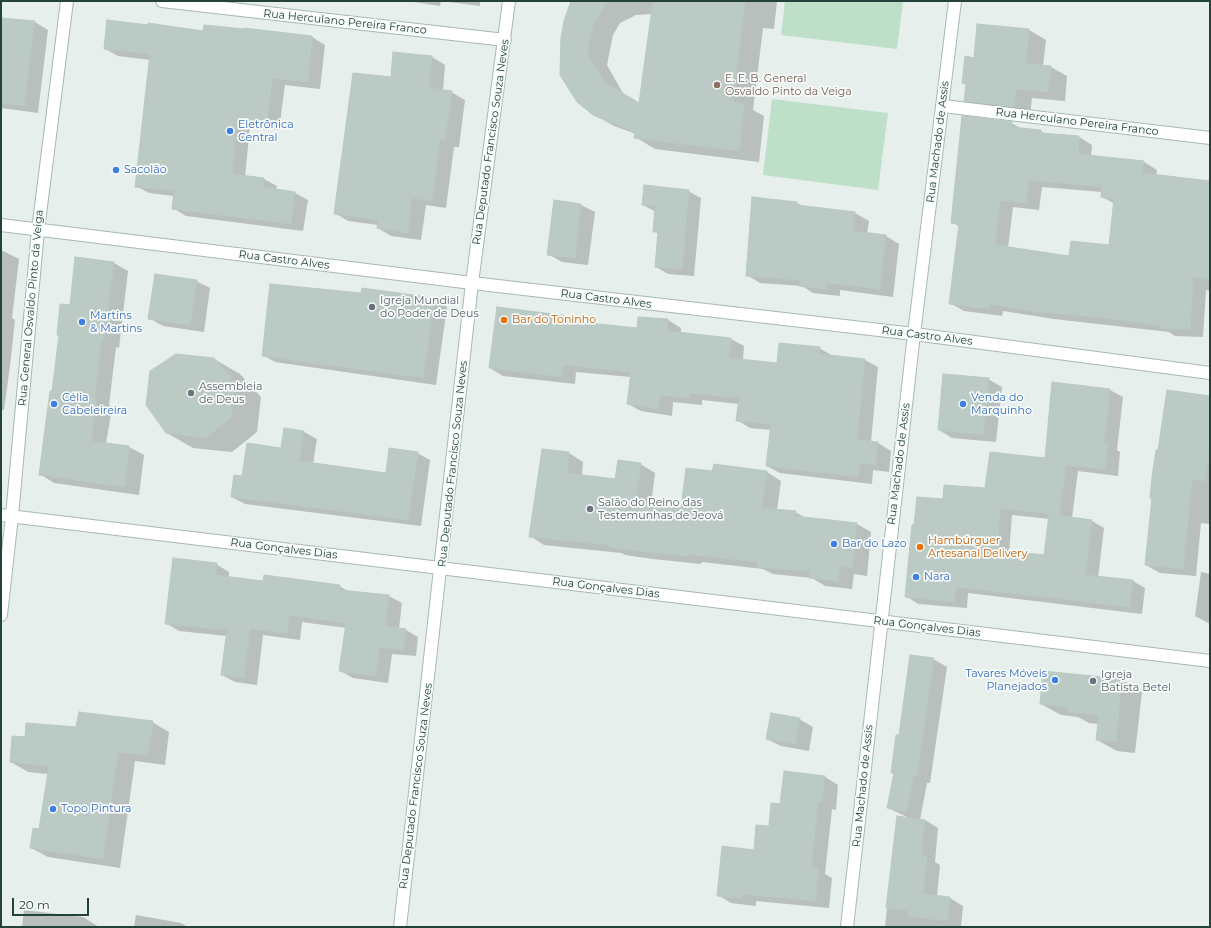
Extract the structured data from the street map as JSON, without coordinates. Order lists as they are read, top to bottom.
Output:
{
  "streets": {
    "street": [
      "Rua Herculano Pereira Franco",
      "Rua Deputado Francisco Souza Neves",
      "Rua Machado de Assis",
      "Rua Castro Alves",
      "Rua General Osvaldo Pinto da Veiga",
      "Rua Gonçalves Dias"
    ]
  },
  "crossings": [
    ["Rua Herculano Pereira Franco", "Rua Deputado Francisco Souza Neves"],
    ["Rua Herculano Pereira Franco", "Rua Machado de Assis"],
    ["Rua Deputado Francisco Souza Neves", "Rua Castro Alves"],
    ["Rua Deputado Francisco Souza Neves", "Rua Gonçalves Dias"],
    ["Rua Machado de Assis", "Rua Castro Alves"],
    ["Rua Machado de Assis", "Rua Gonçalves Dias"],
    ["Rua Castro Alves", "Rua General Osvaldo Pinto da Veiga"],
    ["Rua General Osvaldo Pinto da Veiga", "Rua Gonçalves Dias"]
  ],
  "places": [
    "E. E. B. General Osvaldo Pinto da Veiga",
    "Eletrônica Central",
    "Sacolão",
    "Igreja Mundial do Poder de Deus",
    "Bar do Toninho",
    "Martins & Martins",
    "Assembleia de Deus",
    "Célia Cabeleireira",
    "Venda do Marquinho",
    "Salão do Reino das Testemunhas de Jeová",
    "Bar do Lazo",
    "Hambúrguer Artesanal Delivery",
    "Nara",
    "Tavares Móveis Planejados",
    "Igreja Batista Betel",
    "Topo Pintura"
  ],
  "scale_bar": "20 m"
}
